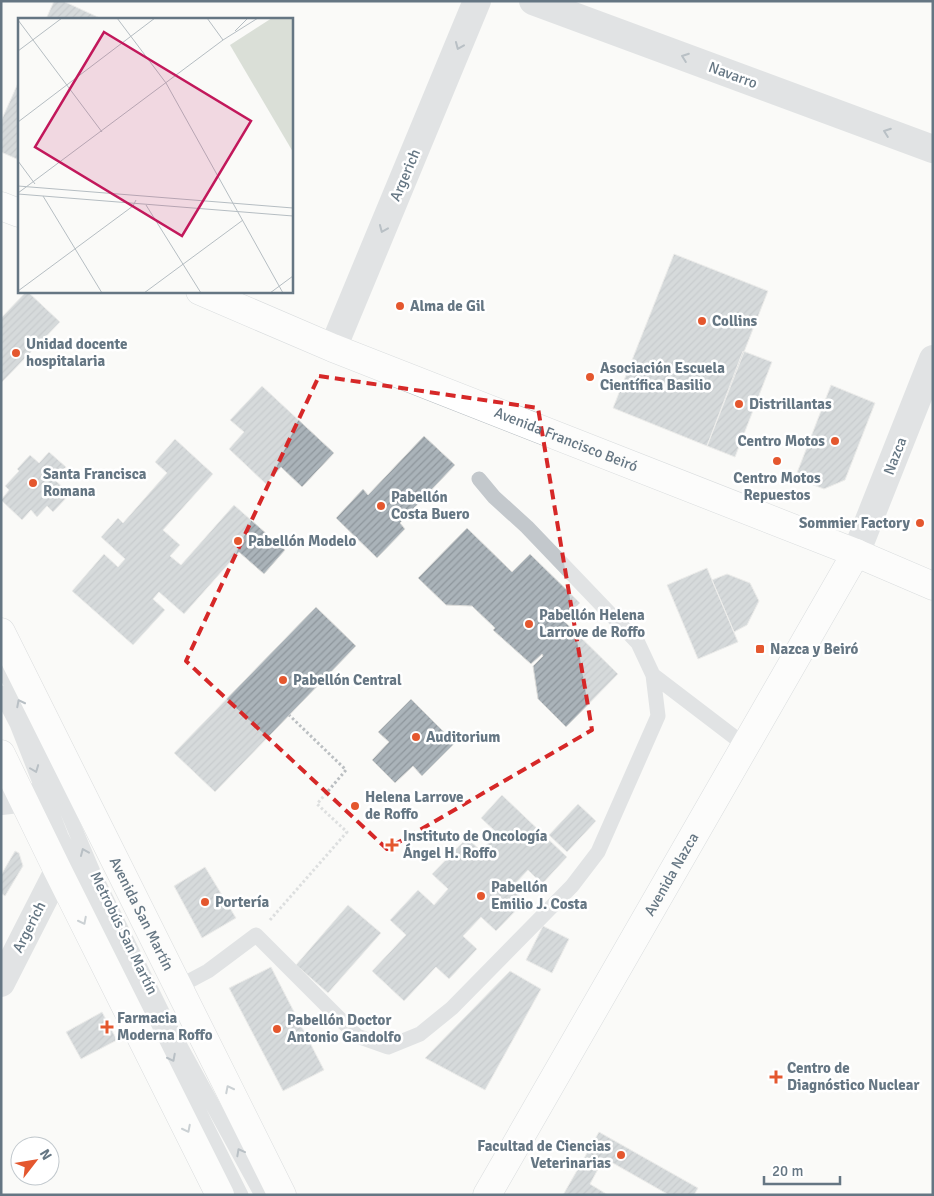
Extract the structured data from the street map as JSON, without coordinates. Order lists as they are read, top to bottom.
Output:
{
  "streets": {
    "main road": ["Avenida Francisco Beiró", "Avenida Nazca", "Avenida San Martín"],
    "street": ["Navarro", "Argerich", "Nazca"],
    "lane": ["Metrobús San Martín"]
  },
  "crossings": [
    ["Argerich", "Avenida Francisco Beiró"],
    ["Argerich", "Avenida San Martín"],
    ["Avenida Francisco Beiró", "Nazca"],
    ["Avenida Francisco Beiró", "Avenida Nazca"],
    ["Nazca", "Avenida Nazca"],
    ["Avenida San Martín", "Metrobús San Martín"]
  ],
  "one_way": ["Navarro", "Argerich"],
  "places": {
    "other": [
      "Alma de Gil",
      "Collins",
      "Unidad docente hospitalaria",
      "Asociación Escuela Científica Basilio",
      "Distrillantas",
      "Centro Motos",
      "Centro Motos Repuestos",
      "Santa Francisca Romana",
      "Pabellón Costa Buero",
      "Sommier Factory",
      "Pabellón Modelo",
      "Pabellón Helena Larrove de Roffo",
      "Pabellón Central",
      "Auditorium",
      "Helena Larrove de Roffo",
      "Pabellón Emilio J. Costa",
      "Portería",
      "Pabellón Doctor Antonio Gandolfo",
      "Facultad de Ciencias Veterinarias"
    ],
    "transit": ["Nazca y Beiró"],
    "health": ["Instituto de Oncología Ángel H. Roffo", "Farmacia Moderna Roffo", "Centro de Diagnóstico Nuclear"]
  },
  "scale_bar": "20 m",
  "north": "top right"
}
